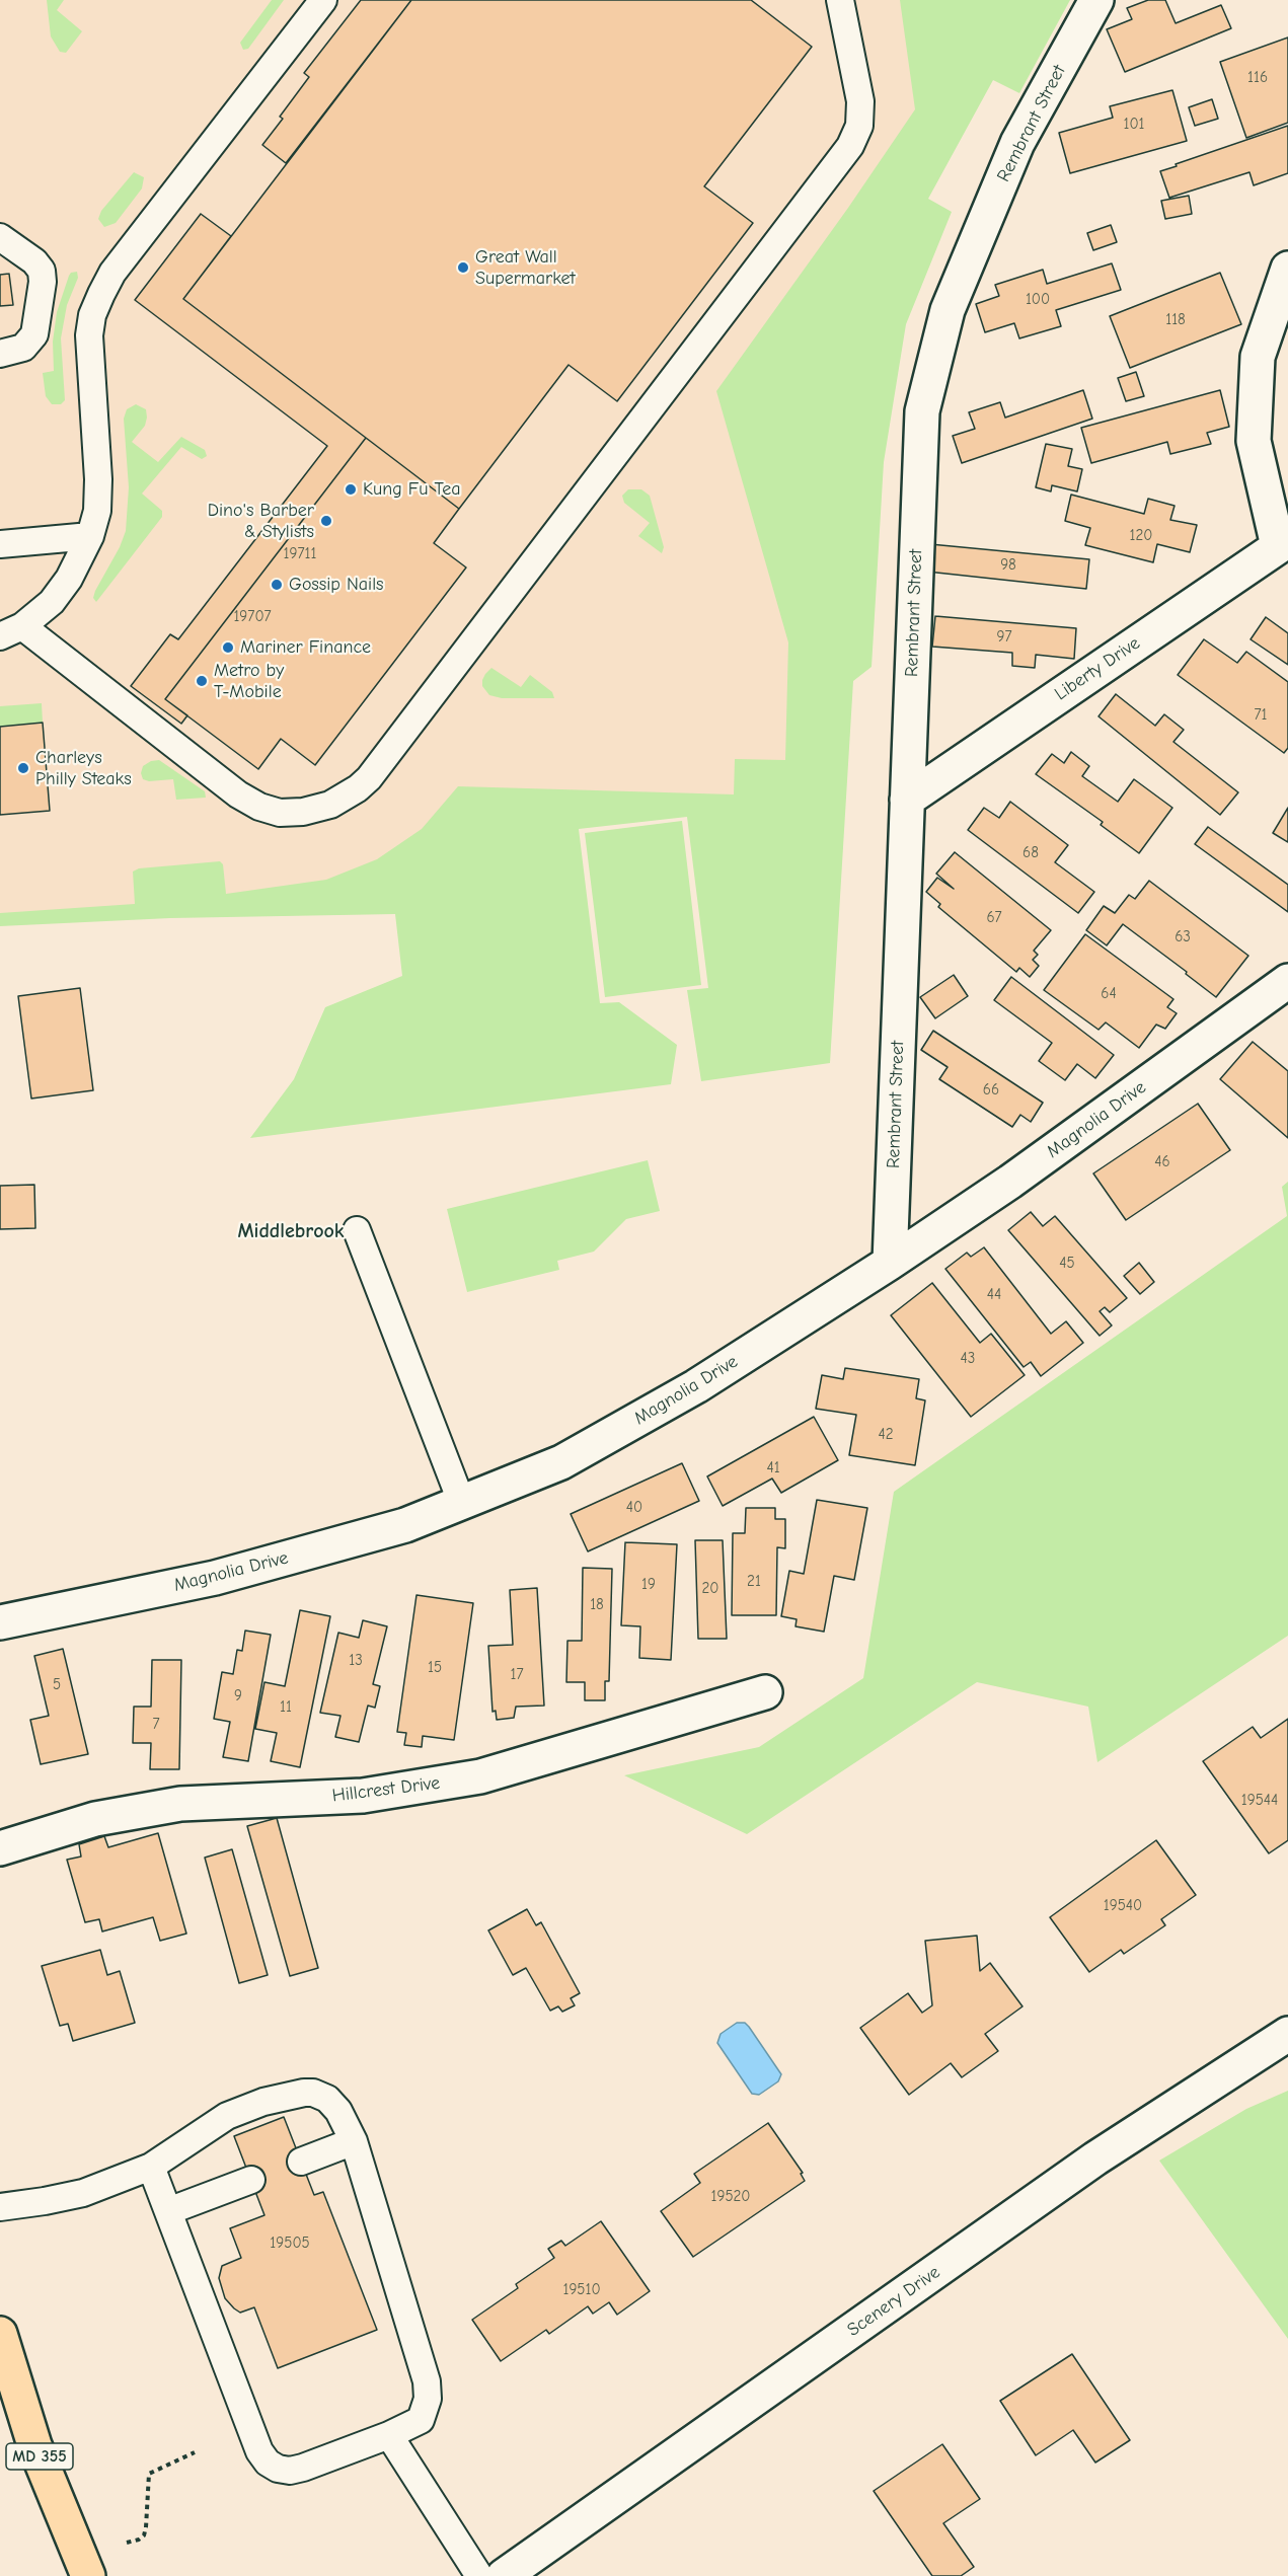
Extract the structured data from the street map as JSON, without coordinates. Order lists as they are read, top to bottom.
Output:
{
  "streets": {
    "main road": ["MD 355"],
    "street": [
      "Rembrant Street",
      "Liberty Drive",
      "Magnolia Drive",
      "Hillcrest Drive",
      "Scenery Drive"
    ]
  },
  "crossings": [
    ["Rembrant Street", "Liberty Drive"],
    ["Rembrant Street", "Magnolia Drive"]
  ],
  "districts": ["Middlebrook"],
  "places": [
    "Great Wall Supermarket",
    "Kung Fu Tea",
    "Dino's Barber & Stylists",
    "Gossip Nails",
    "Mariner Finance",
    "Metro by T-Mobile",
    "Charleys Philly Steaks"
  ],
  "house_numbers": [
    "116",
    "101",
    "100",
    "118",
    "120",
    "19711",
    "98",
    "19707",
    "97",
    "71",
    "68",
    "67",
    "63",
    "64",
    "66",
    "46",
    "45",
    "44",
    "43",
    "42",
    "41",
    "40",
    "21",
    "19",
    "20",
    "18",
    "13",
    "15",
    "17",
    "5",
    "9",
    "11",
    "7",
    "19544",
    "19540",
    "19520",
    "19505",
    "19510"
  ]
}
